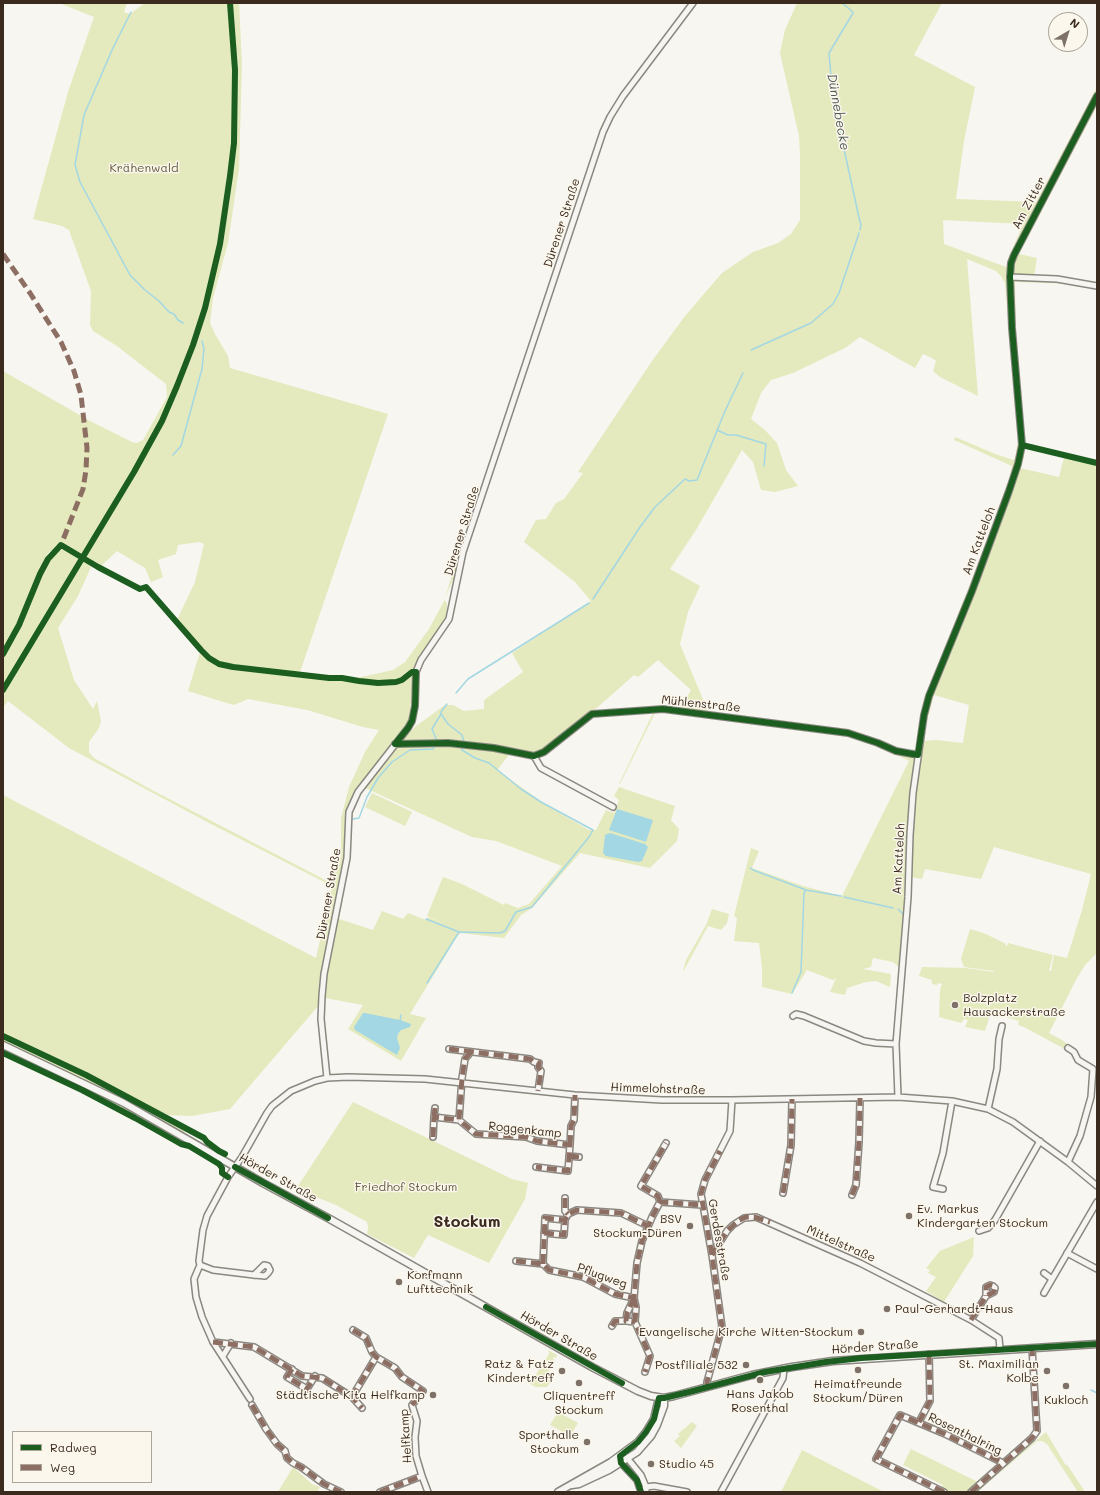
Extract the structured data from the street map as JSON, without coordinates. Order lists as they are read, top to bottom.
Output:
{
  "streets": {
    "main road": ["Hörder Straße"],
    "street": [
      "Am Zitter",
      "Dürener Straße",
      "Am Katteloh",
      "Mühlenstraße",
      "Himmelohstraße",
      "Roggenkamp",
      "Gerdesstraße",
      "Mittelstraße",
      "Pflugweg",
      "Rosenthalring",
      "Helfkamp"
    ]
  },
  "crossings": [
    ["Am Zitter", "Am Katteloh"],
    ["Dürener Straße", "Himmelohstraße"],
    ["Am Katteloh", "Mühlenstraße"],
    ["Am Katteloh", "Himmelohstraße"],
    ["Himmelohstraße", "Roggenkamp"],
    ["Himmelohstraße", "Hörder Straße"],
    ["Himmelohstraße", "Gerdesstraße"],
    ["Hörder Straße", "Gerdesstraße"],
    ["Hörder Straße", "Mittelstraße"],
    ["Hörder Straße", "Rosenthalring"],
    ["Gerdesstraße", "Mittelstraße"]
  ],
  "districts": ["Stockum"],
  "water": ["Dünnebecke"],
  "parks": ["Krähenwald", "Friedhof Stockum"],
  "places": [
    "Bolzplatz Hausackerstraße",
    "Ev. Markus Kindergarten Stockum",
    "BSV Stockum-Düren",
    "Korfmann Lufttechnik",
    "Paul-Gerhardt-Haus",
    "Evangelische Kirche Witten-Stockum",
    "Postfiliale 532",
    "Heimatfreunde Stockum/Düren",
    "Ratz & Fatz Kindertreff",
    "St. Maximilian Kolbe",
    "Hans Jakob Rosenthal",
    "Cliquentreff Stockum",
    "Kukloch",
    "Städtische Kita Helfkamp",
    "Sporthalle Stockum",
    "Studio 45"
  ],
  "legend": ["Radweg", "Weg"],
  "north": "top right"
}
